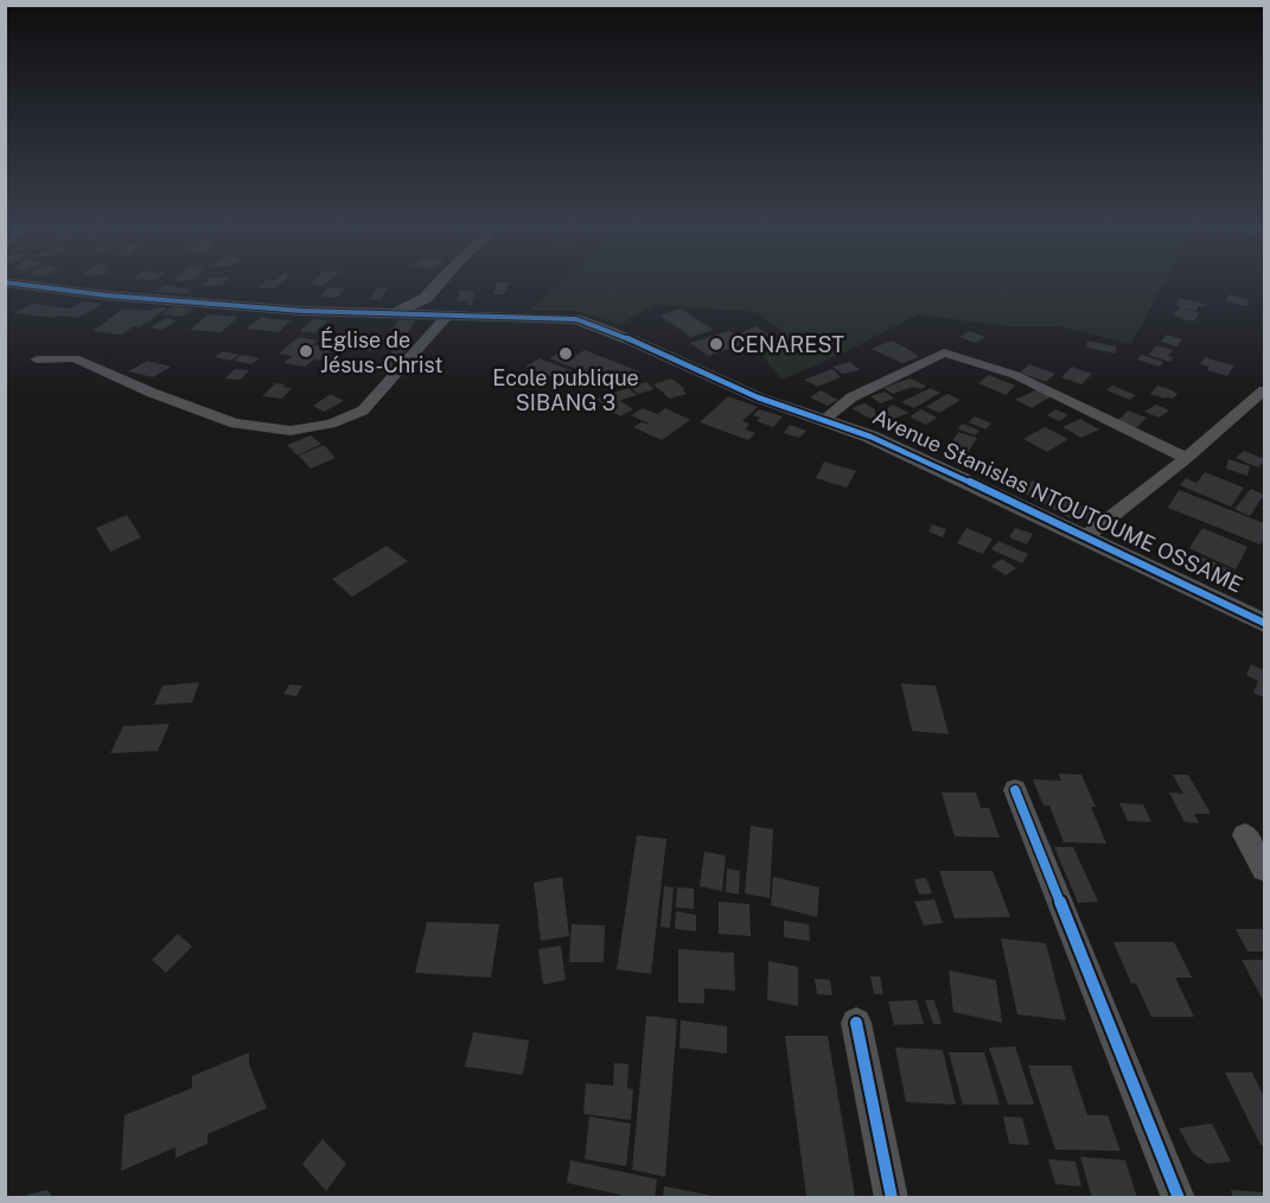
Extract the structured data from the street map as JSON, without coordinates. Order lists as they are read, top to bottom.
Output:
{
  "streets": {
    "street": ["Avenue Stanislas NTOUTOUME OSSAME"]
  },
  "places": ["CENAREST", "Église de Jésus-Christ", "Ecole publique SIBANG 3"]
}
